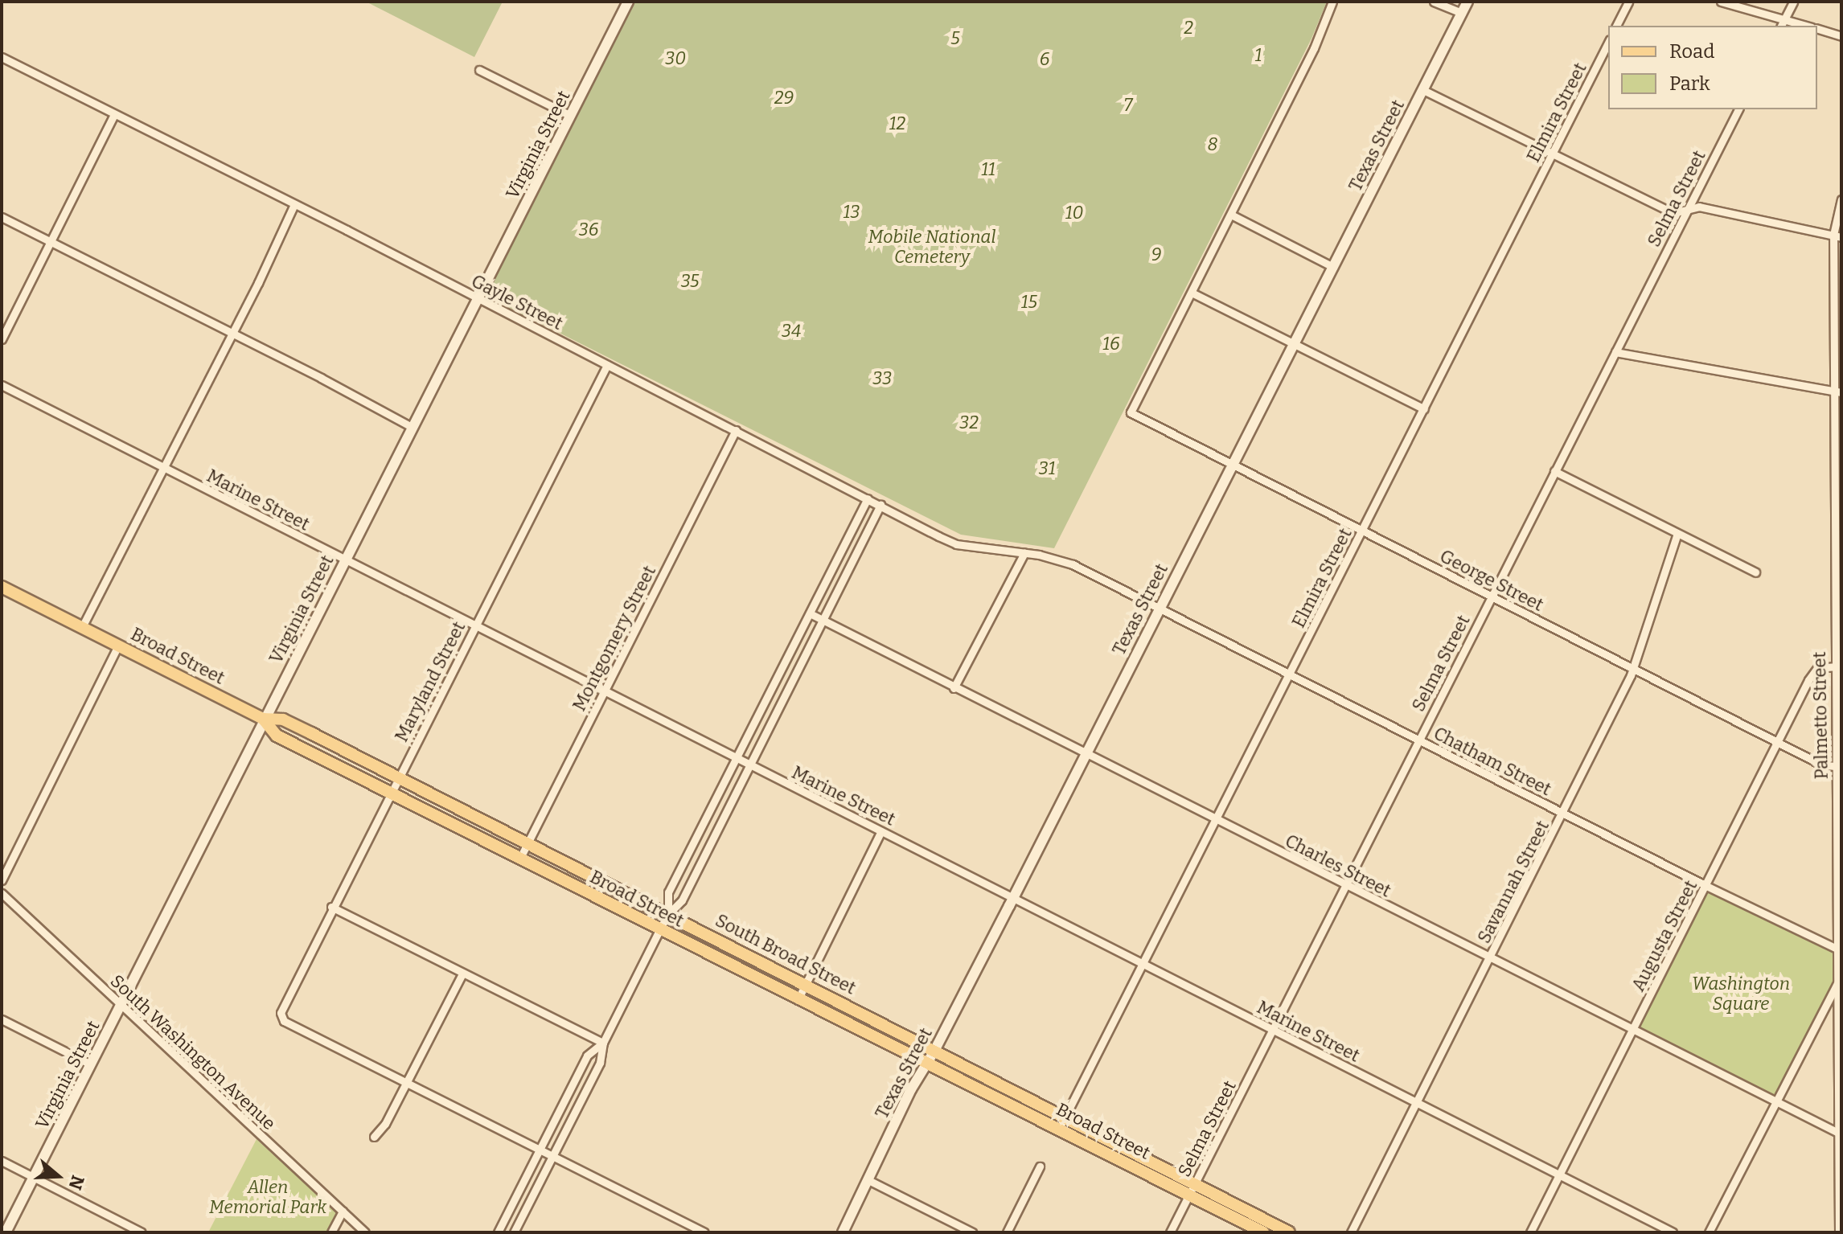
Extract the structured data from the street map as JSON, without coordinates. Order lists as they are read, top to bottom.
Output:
{
  "streets": {
    "main road": ["Broad Street", "South Broad Street"],
    "street": [
      "Elmira Street",
      "Virginia Street",
      "Texas Street",
      "Selma Street",
      "Gayle Street",
      "Marine Street",
      "George Street",
      "Montgomery Street",
      "Maryland Street",
      "Palmetto Street",
      "Chatham Street",
      "Charles Street",
      "Savannah Street",
      "Augusta Street",
      "South Washington Avenue"
    ]
  },
  "crossings": [
    ["Elmira Street", "Marine Street"],
    ["Elmira Street", "George Street"],
    ["Elmira Street", "Broad Street"],
    ["Elmira Street", "Chatham Street"],
    ["Elmira Street", "Charles Street"],
    ["Virginia Street", "Gayle Street"],
    ["Virginia Street", "Marine Street"],
    ["Virginia Street", "Broad Street"],
    ["Virginia Street", "South Broad Street"],
    ["Virginia Street", "South Washington Avenue"],
    ["Texas Street", "Marine Street"],
    ["Texas Street", "George Street"],
    ["Texas Street", "Broad Street"],
    ["Texas Street", "Chatham Street"],
    ["Texas Street", "Charles Street"],
    ["Texas Street", "South Broad Street"],
    ["Selma Street", "Marine Street"],
    ["Selma Street", "George Street"],
    ["Selma Street", "Broad Street"],
    ["Selma Street", "Chatham Street"],
    ["Selma Street", "Charles Street"],
    ["Gayle Street", "Montgomery Street"],
    ["Gayle Street", "Maryland Street"],
    ["Gayle Street", "Chatham Street"],
    ["Marine Street", "Montgomery Street"],
    ["Marine Street", "Maryland Street"],
    ["Marine Street", "Savannah Street"],
    ["Marine Street", "Augusta Street"],
    ["George Street", "Palmetto Street"],
    ["George Street", "Savannah Street"],
    ["George Street", "Augusta Street"],
    ["Montgomery Street", "Broad Street"],
    ["Montgomery Street", "South Broad Street"],
    ["Broad Street", "Maryland Street"],
    ["Broad Street", "South Broad Street"],
    ["Maryland Street", "South Broad Street"],
    ["Palmetto Street", "Chatham Street"],
    ["Palmetto Street", "Charles Street"],
    ["Palmetto Street", "Augusta Street"],
    ["Chatham Street", "Savannah Street"],
    ["Chatham Street", "Augusta Street"],
    ["Charles Street", "Savannah Street"],
    ["Charles Street", "Augusta Street"]
  ],
  "parks": [
    "2",
    "5",
    "1",
    "30",
    "6",
    "29",
    "7",
    "12",
    "8",
    "11",
    "13",
    "10",
    "36",
    "Mobile National Cemetery",
    "9",
    "35",
    "15",
    "34",
    "16",
    "33",
    "32",
    "31",
    "Washington Square",
    "Allen Memorial Park"
  ],
  "legend": ["Road", "Park"],
  "north": "right"
}
